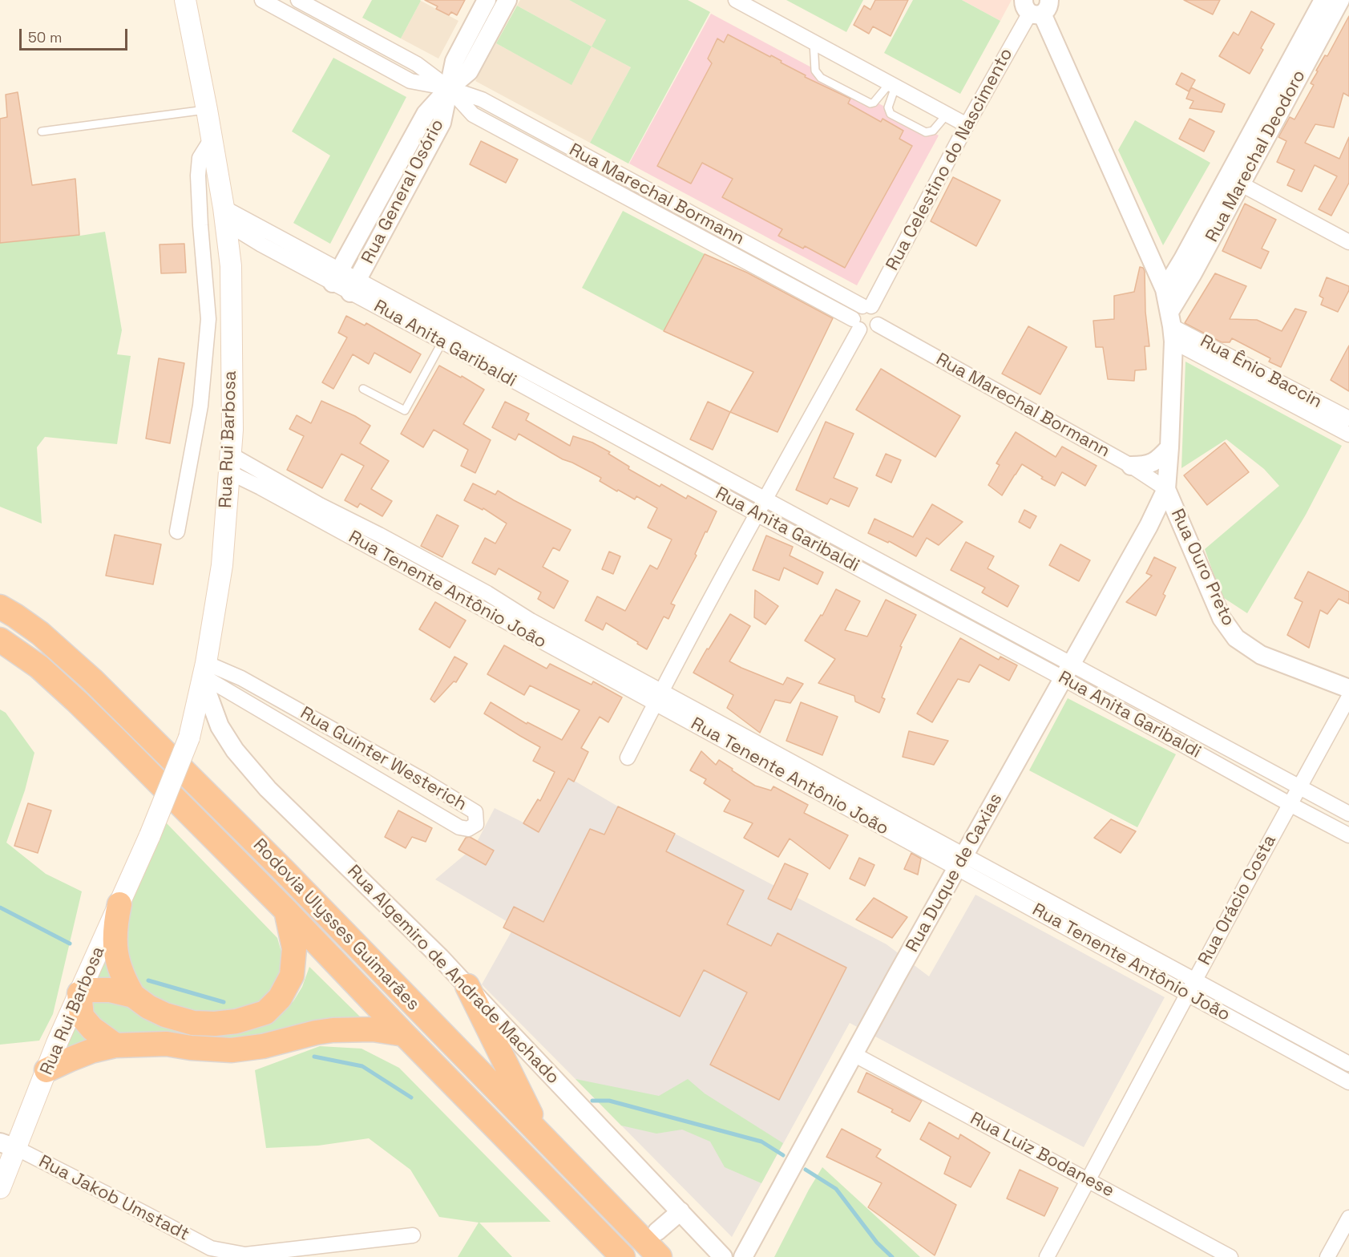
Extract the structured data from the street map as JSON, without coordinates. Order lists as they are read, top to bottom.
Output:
{
  "streets": {
    "highway": ["Rodovia Ulysses Guimarães"],
    "main road": ["Rua Rui Barbosa"],
    "street": [
      "Rua Marechal Deodoro",
      "Rua Celestino do Nascimento",
      "Rua General Osório",
      "Rua Marechal Bormann",
      "Rua Anita Garibaldi",
      "Rua Ênio Baccin",
      "Rua Ouro Preto",
      "Rua Tenente Antônio João",
      "Rua Guinter Westerich",
      "Rua Duque de Caxias",
      "Rua Orácio Costa",
      "Rua Algemiro de Andrade Machado",
      "Rua Luiz Bodanese",
      "Rua Jakob Umstadt"
    ]
  },
  "crossings": [
    ["Rua Marechal Deodoro", "Rua Ênio Baccin"],
    ["Rua Celestino do Nascimento", "Rua Marechal Bormann"],
    ["Rua General Osório", "Rua Marechal Bormann"],
    ["Rua General Osório", "Rua Anita Garibaldi"],
    ["Rua Marechal Bormann", "Rua Ouro Preto"],
    ["Rua Marechal Bormann", "Rua Duque de Caxias"],
    ["Rua Anita Garibaldi", "Rua Rui Barbosa"],
    ["Rua Anita Garibaldi", "Rua Duque de Caxias"],
    ["Rua Anita Garibaldi", "Rua Orácio Costa"],
    ["Rua Rui Barbosa", "Rua Tenente Antônio João"],
    ["Rua Rui Barbosa", "Rua Guinter Westerich"],
    ["Rua Rui Barbosa", "Rua Algemiro de Andrade Machado"],
    ["Rua Rui Barbosa", "Rua Jakob Umstadt"],
    ["Rua Ouro Preto", "Rua Duque de Caxias"],
    ["Rua Tenente Antônio João", "Rua Duque de Caxias"],
    ["Rua Tenente Antônio João", "Rua Orácio Costa"],
    ["Rua Guinter Westerich", "Rua Algemiro de Andrade Machado"],
    ["Rua Duque de Caxias", "Rua Luiz Bodanese"],
    ["Rua Orácio Costa", "Rua Luiz Bodanese"]
  ],
  "scale_bar": "50 m"
}
